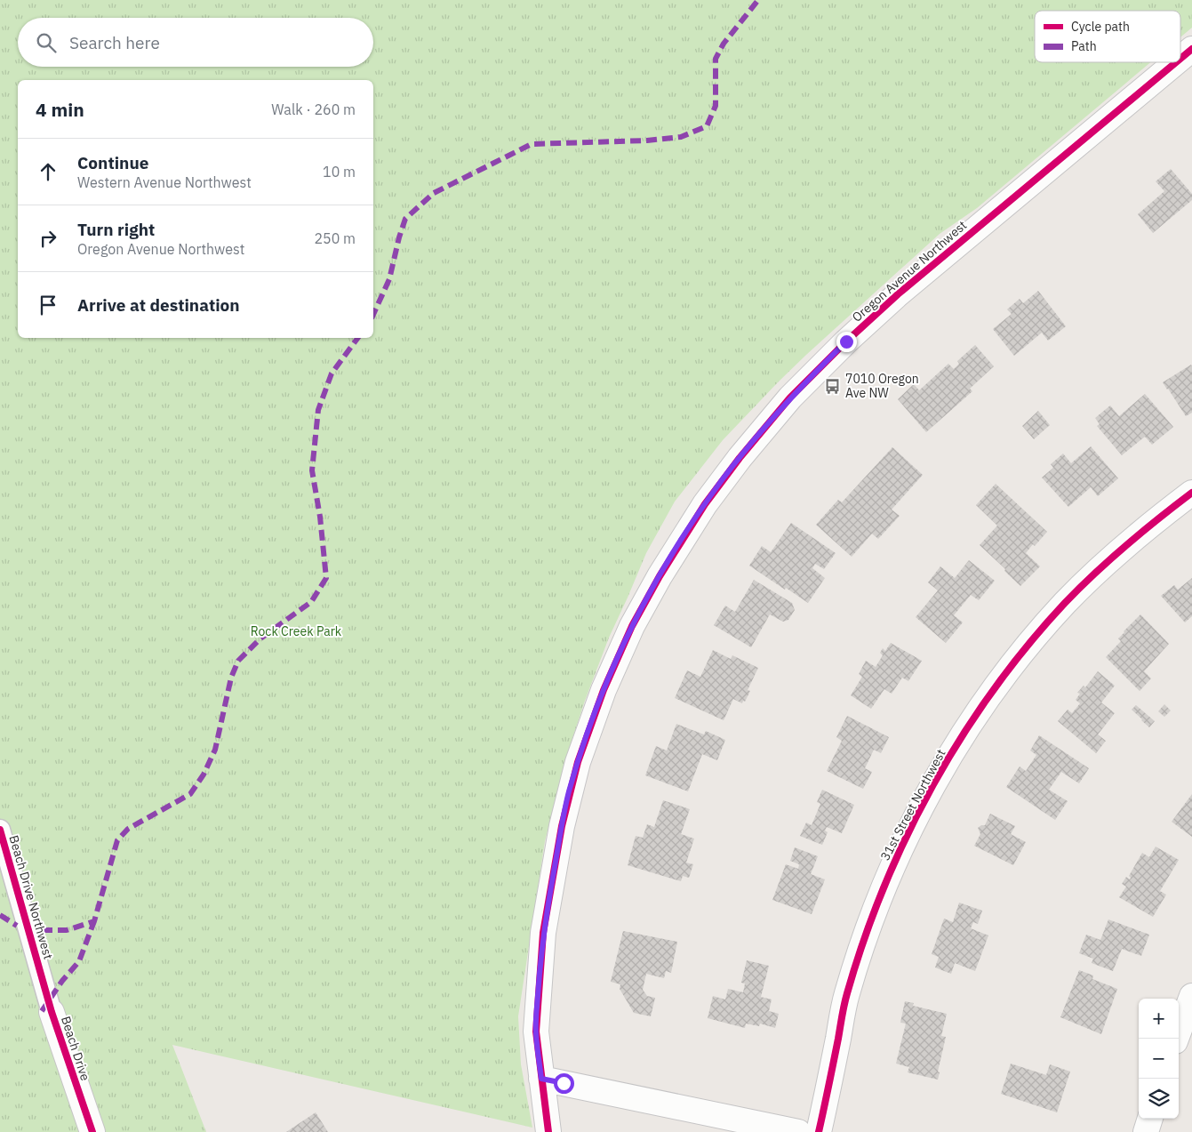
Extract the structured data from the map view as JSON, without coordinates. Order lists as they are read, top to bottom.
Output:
{
  "streets": {
    "street": [
      "Oregon Avenue Northwest",
      "31st Street Northwest",
      "Beach Drive Northwest",
      "Beach Drive"
    ]
  },
  "crossings": [
    ["Beach Drive Northwest", "Beach Drive"]
  ],
  "parks": ["Rock Creek Park"],
  "places": {
    "bus stop": ["7010 Oregon Ave NW"]
  },
  "legend": ["Cycle path", "Path"],
  "page": {
    "search": "Search here",
    "heading": ["4 min", "Walk · 260 m"],
    "list": [
      ["Continue", "Western Avenue Northwest", "10 m"],
      ["Turn right", "Oregon Avenue Northwest", "250 m"],
      "Arrive at destination"
    ],
    "map_buttons": ["+", "−"]
  }
}
